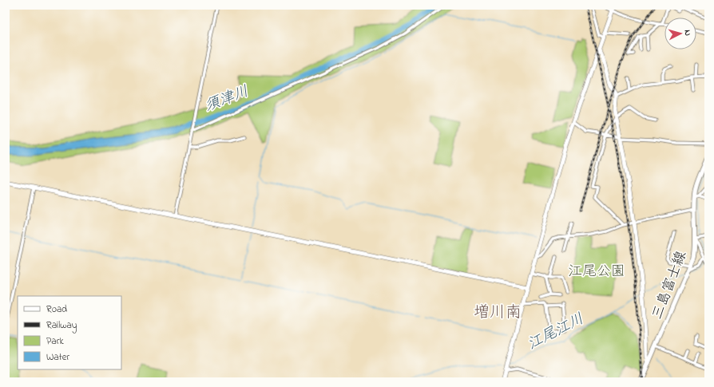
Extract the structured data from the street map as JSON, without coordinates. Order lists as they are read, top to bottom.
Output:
{
  "streets": {
    "main road": ["三島富士線"]
  },
  "districts": ["増川南"],
  "water": ["須津川", "江尾江川"],
  "parks": ["江尾公園"],
  "legend": [
    "Road",
    "Railway",
    "Park",
    "Water"
  ],
  "north": "right"
}
